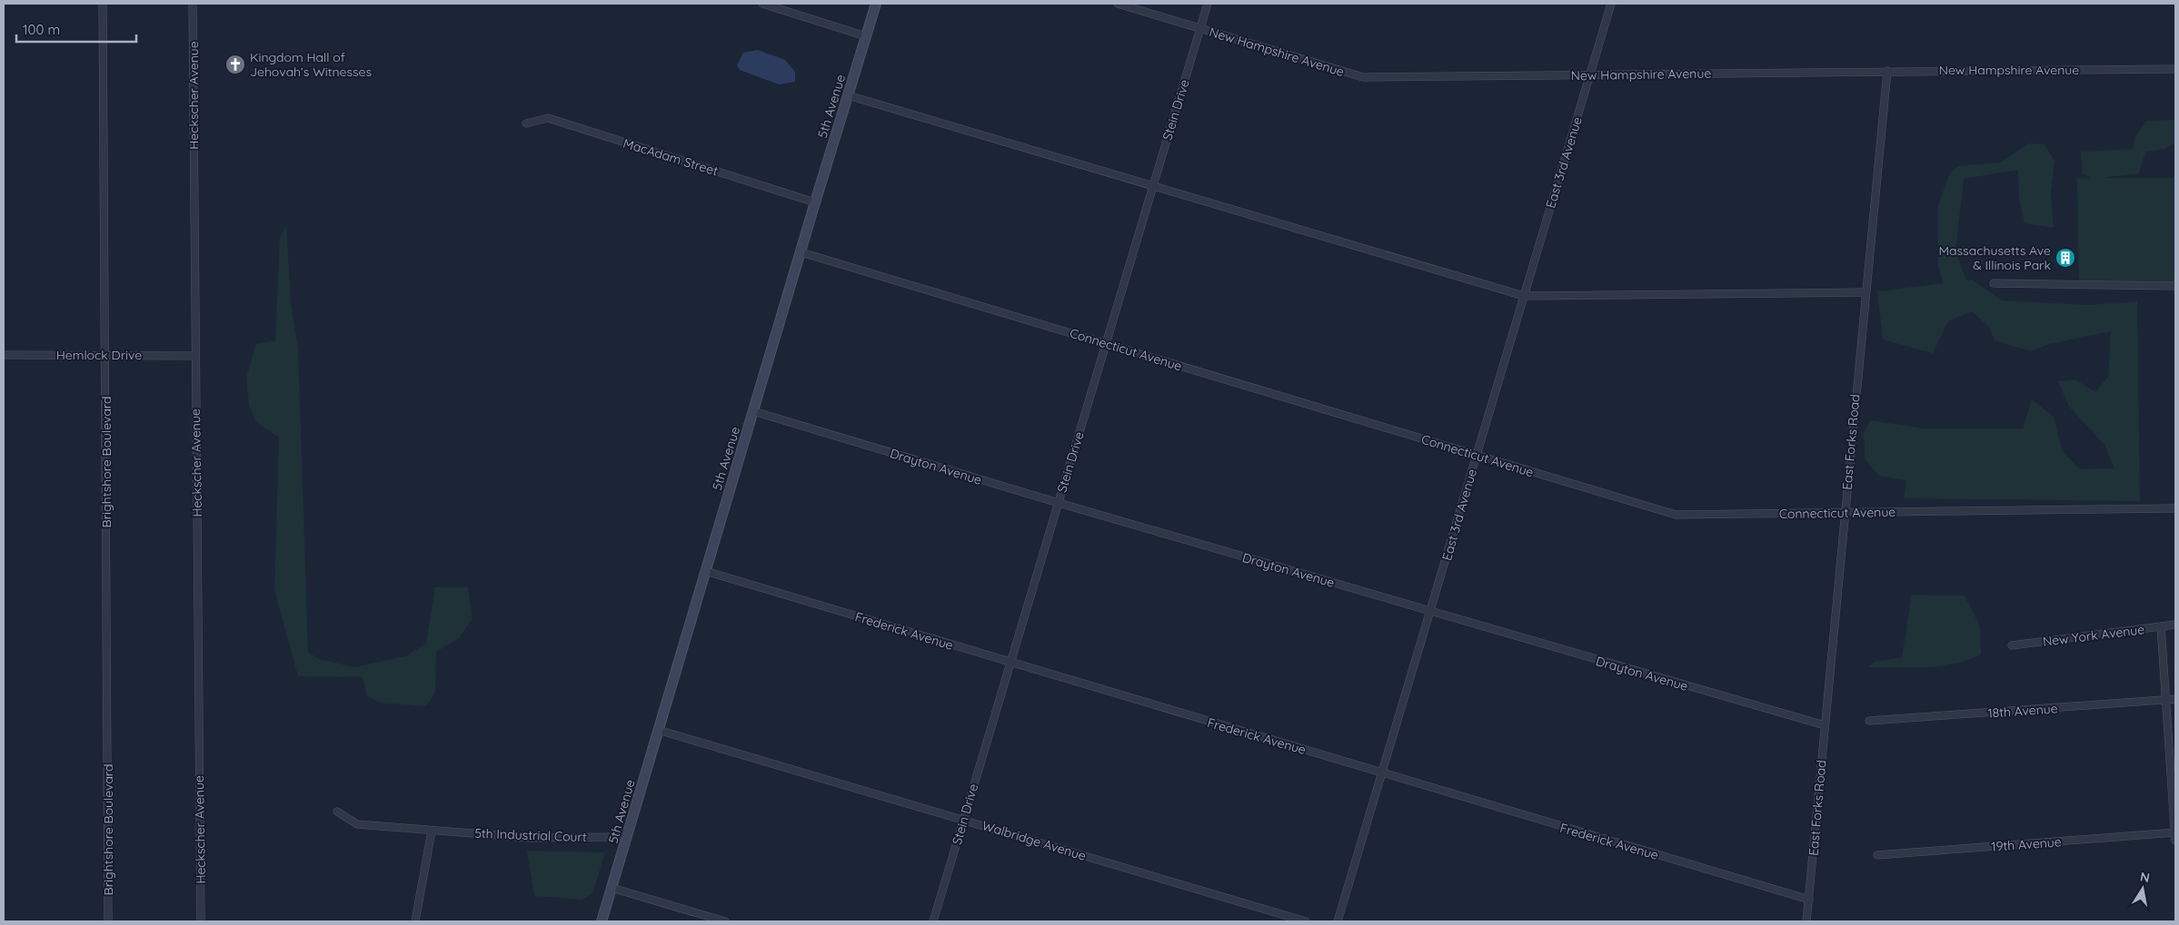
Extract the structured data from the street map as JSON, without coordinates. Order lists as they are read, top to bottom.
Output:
{
  "streets": {
    "main road": ["5th Avenue"],
    "street": [
      "New Hampshire Avenue",
      "Heckscher Avenue",
      "Stein Drive",
      "MacAdam Street",
      "East 3rd Avenue",
      "Connecticut Avenue",
      "Hemlock Drive",
      "East Forks Road",
      "Brightshore Boulevard",
      "Drayton Avenue",
      "Frederick Avenue",
      "New York Avenue",
      "18th Avenue",
      "5th Industrial Court",
      "Walbridge Avenue",
      "19th Avenue"
    ]
  },
  "crossings": [
    ["New Hampshire Avenue", "Stein Drive"],
    ["New Hampshire Avenue", "East 3rd Avenue"],
    ["New Hampshire Avenue", "East Forks Road"],
    ["Heckscher Avenue", "Hemlock Drive"],
    ["5th Avenue", "MacAdam Street"],
    ["5th Avenue", "Connecticut Avenue"],
    ["5th Avenue", "Drayton Avenue"],
    ["5th Avenue", "Frederick Avenue"],
    ["5th Avenue", "5th Industrial Court"],
    ["5th Avenue", "Walbridge Avenue"],
    ["Stein Drive", "Connecticut Avenue"],
    ["Stein Drive", "Drayton Avenue"],
    ["Stein Drive", "Frederick Avenue"],
    ["Stein Drive", "Walbridge Avenue"],
    ["East 3rd Avenue", "Connecticut Avenue"],
    ["East 3rd Avenue", "Drayton Avenue"],
    ["East 3rd Avenue", "Frederick Avenue"],
    ["Connecticut Avenue", "East Forks Road"],
    ["Hemlock Drive", "Brightshore Boulevard"],
    ["East Forks Road", "Drayton Avenue"],
    ["East Forks Road", "Frederick Avenue"]
  ],
  "places": {
    "church": ["Kingdom Hall of Jehovah’s Witnesses"],
    "building": ["Massachusetts Ave & Illinois Park"]
  },
  "scale_bar": "100 m",
  "north": "top"
}
